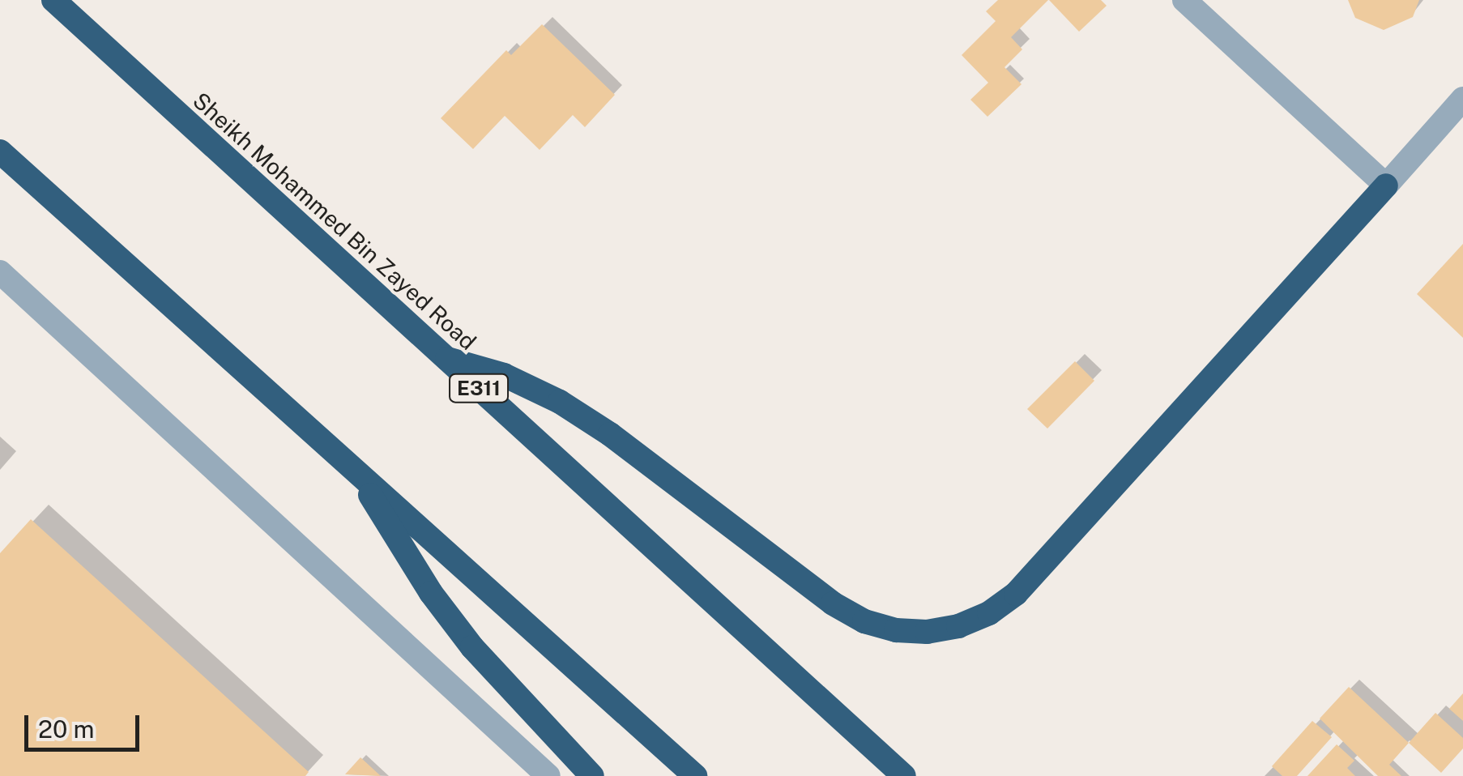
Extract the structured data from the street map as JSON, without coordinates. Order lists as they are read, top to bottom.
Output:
{
  "streets": {
    "highway": ["Sheikh Mohammed Bin Zayed Road", "E311"]
  },
  "scale_bar": "20 m"
}
